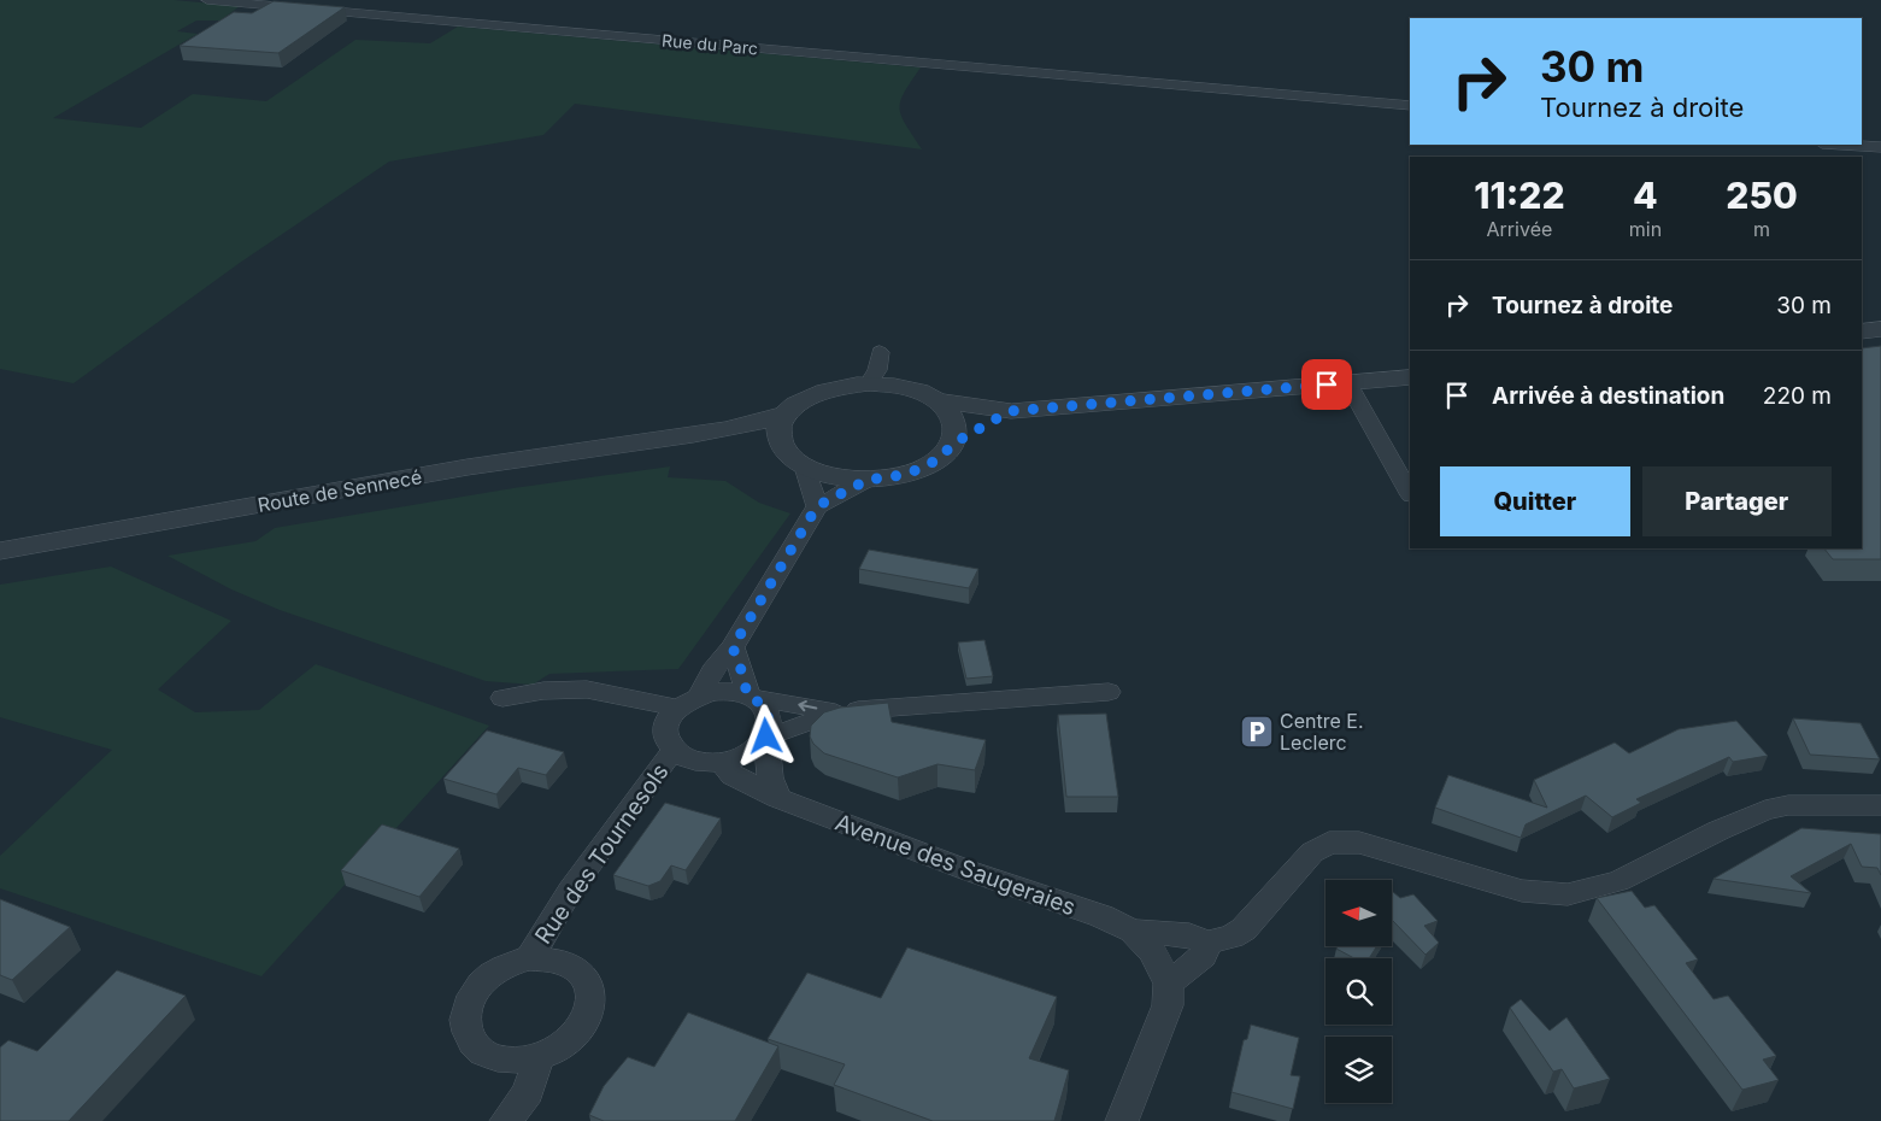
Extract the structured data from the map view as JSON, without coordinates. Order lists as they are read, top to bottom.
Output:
{
  "streets": {
    "street": [
      "Rue du Parc",
      "Route de Sennecé",
      "Rue des Tournesols",
      "Avenue des Saugeraies"
    ]
  },
  "crossings": [
    ["Rue des Tournesols", "Avenue des Saugeraies"]
  ],
  "places": {
    "parking": ["Centre E. Leclerc"]
  },
  "north": "left",
  "page": {
    "turn": ["30 m", "Tournez à droite"],
    "eta": [
      "11:22",
      "Arrivée",
      "4",
      "min",
      "250",
      "m"
    ],
    "list": [
      {
        "name": "Tournez à droite",
        "value": "30 m"
      },
      {
        "name": "Arrivée à destination",
        "value": "220 m"
      }
    ],
    "buttons": ["Quitter", "Partager"]
  }
}
